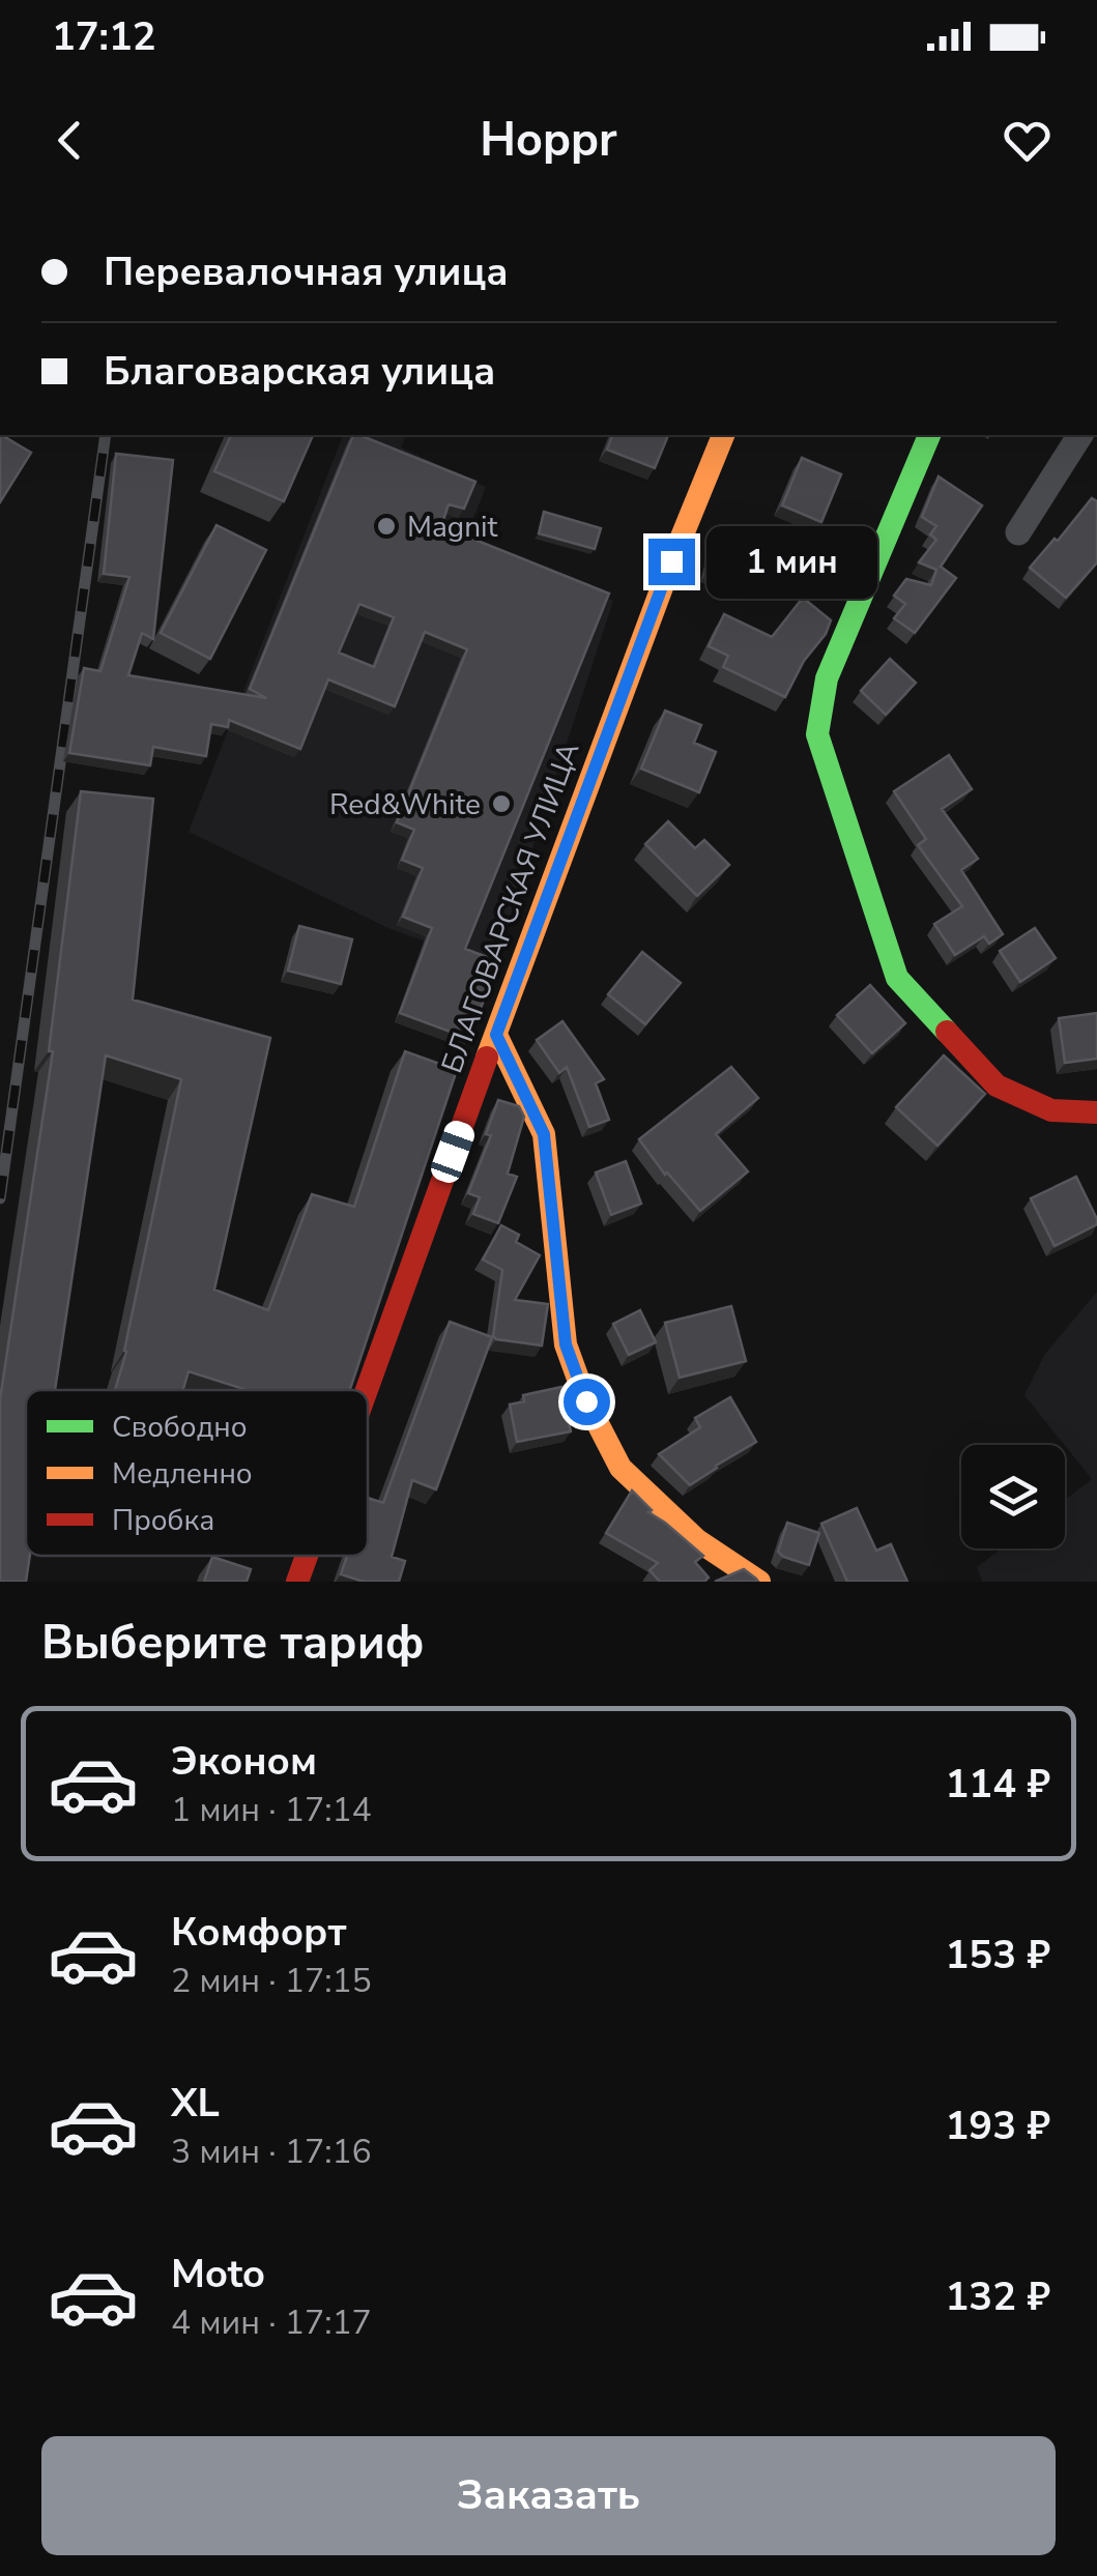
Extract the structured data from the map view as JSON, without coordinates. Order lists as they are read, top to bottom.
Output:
{
  "streets": {
    "street": ["БЛАГОВАРСКАЯ УЛИЦА"]
  },
  "places": ["Magnit", "Red&White"],
  "legend": ["Свободно", "Медленно", "Пробка"],
  "page": {
    "status": "17:12",
    "header": "Hoppr",
    "banner": ["Перевалочная улица", "Благоварская улица"],
    "bubble": "1 мин",
    "heading": "Выберите тариф",
    "list": [
      {
        "name": "Эконом",
        "note": "1 мин · 17:14",
        "value": "114 ₽"
      },
      {
        "name": "Комфорт",
        "note": "2 мин · 17:15",
        "value": "153 ₽"
      },
      {
        "name": "XL",
        "note": "3 мин · 17:16",
        "value": "193 ₽"
      },
      {
        "name": "Moto",
        "note": "4 мин · 17:17",
        "value": "132 ₽"
      }
    ],
    "buttons": "Заказать"
  }
}
